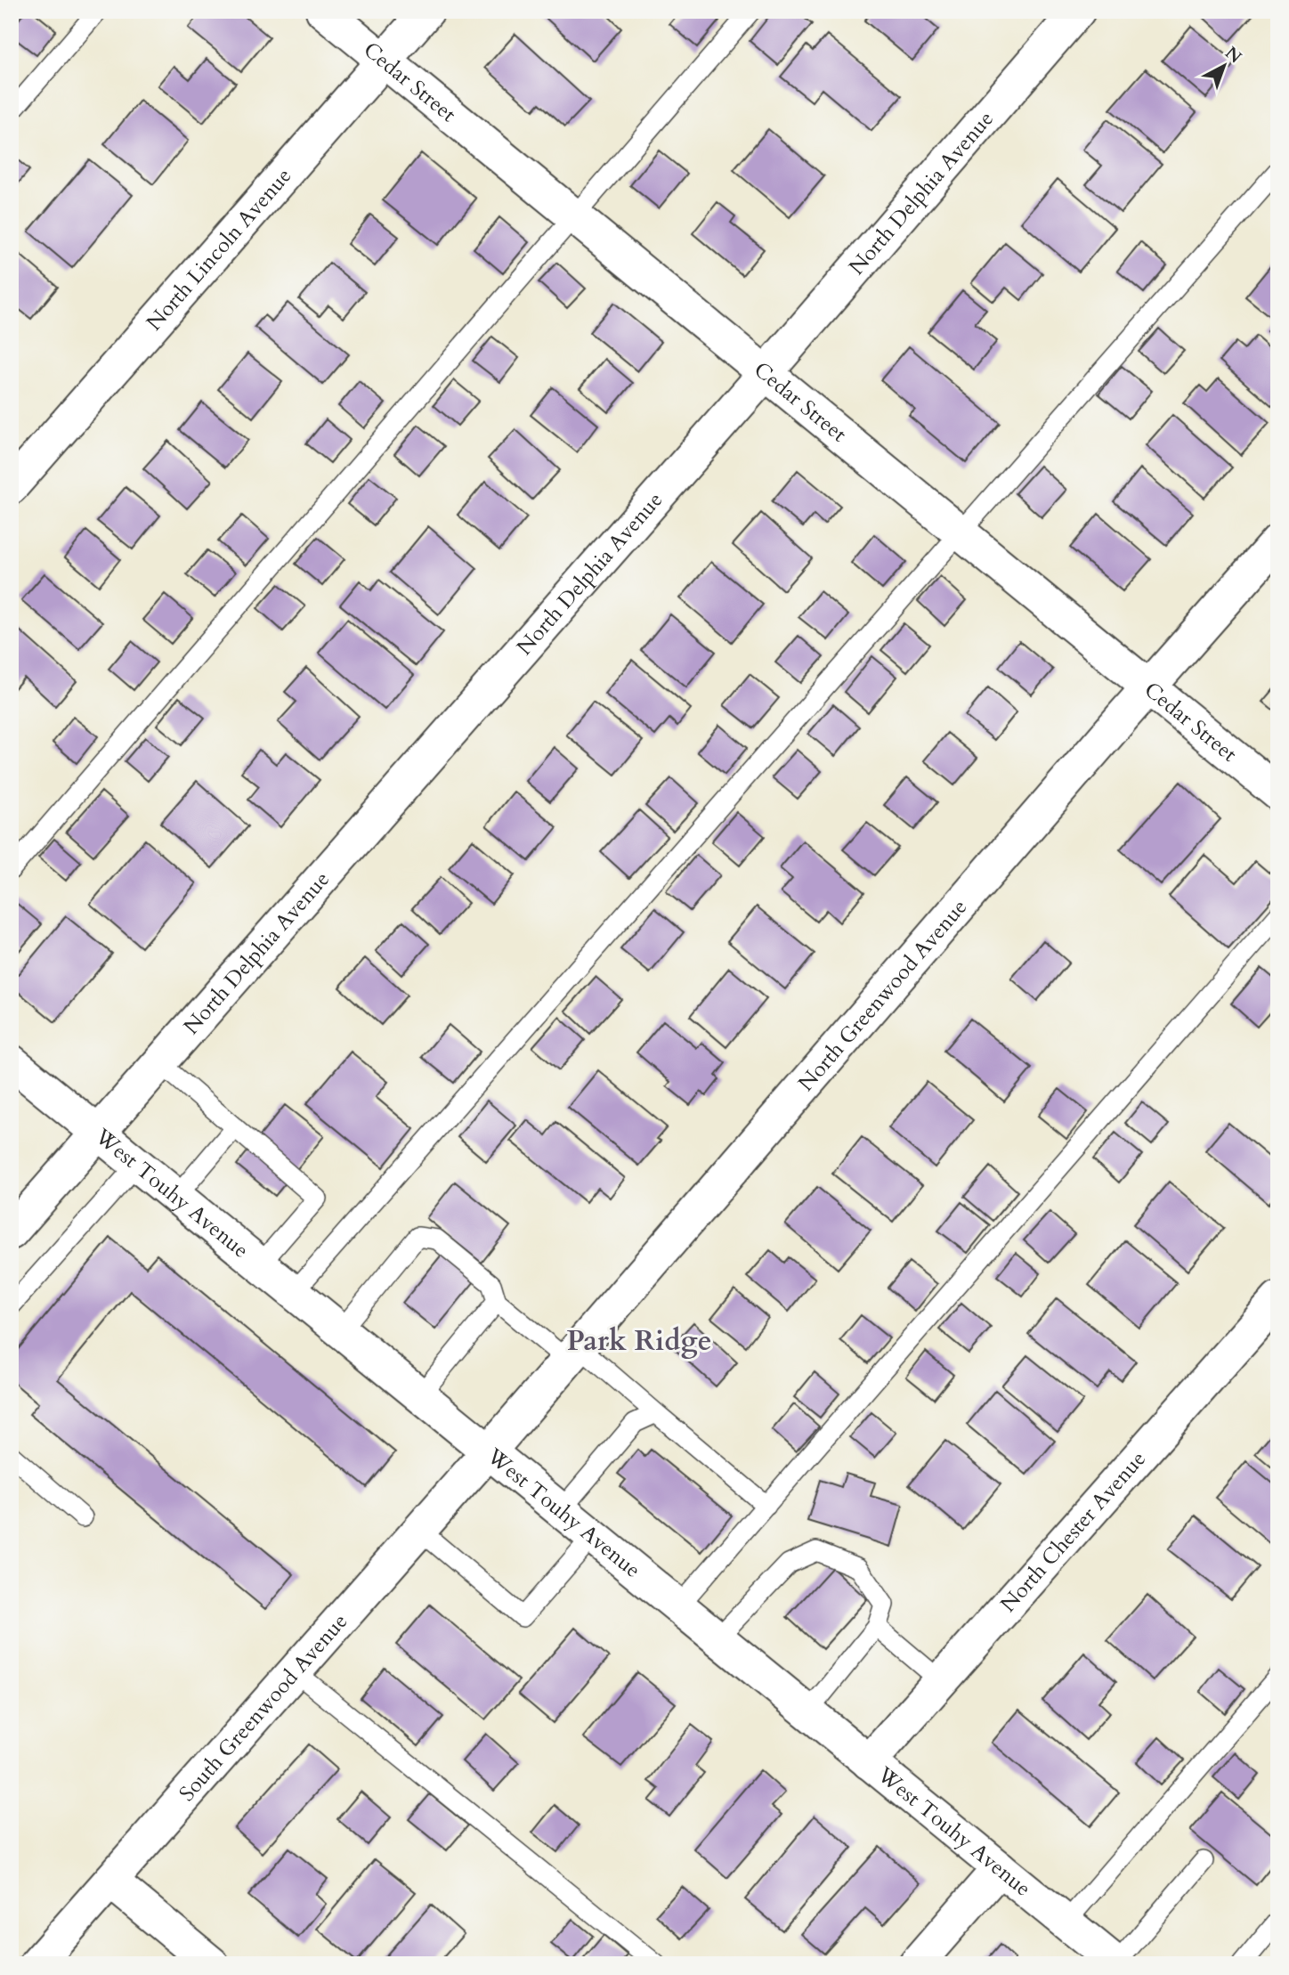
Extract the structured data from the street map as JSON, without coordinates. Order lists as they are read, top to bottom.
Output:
{
  "streets": {
    "street": [
      "Cedar Street",
      "North Delphia Avenue",
      "North Lincoln Avenue",
      "North Greenwood Avenue",
      "West Touhy Avenue",
      "North Chester Avenue",
      "South Greenwood Avenue"
    ]
  },
  "crossings": [
    ["Cedar Street", "North Delphia Avenue"],
    ["Cedar Street", "North Lincoln Avenue"],
    ["Cedar Street", "North Greenwood Avenue"],
    ["North Delphia Avenue", "West Touhy Avenue"],
    ["North Greenwood Avenue", "West Touhy Avenue"],
    ["North Greenwood Avenue", "South Greenwood Avenue"],
    ["West Touhy Avenue", "North Chester Avenue"],
    ["West Touhy Avenue", "South Greenwood Avenue"]
  ],
  "districts": ["Park Ridge"],
  "north": "top right"
}
